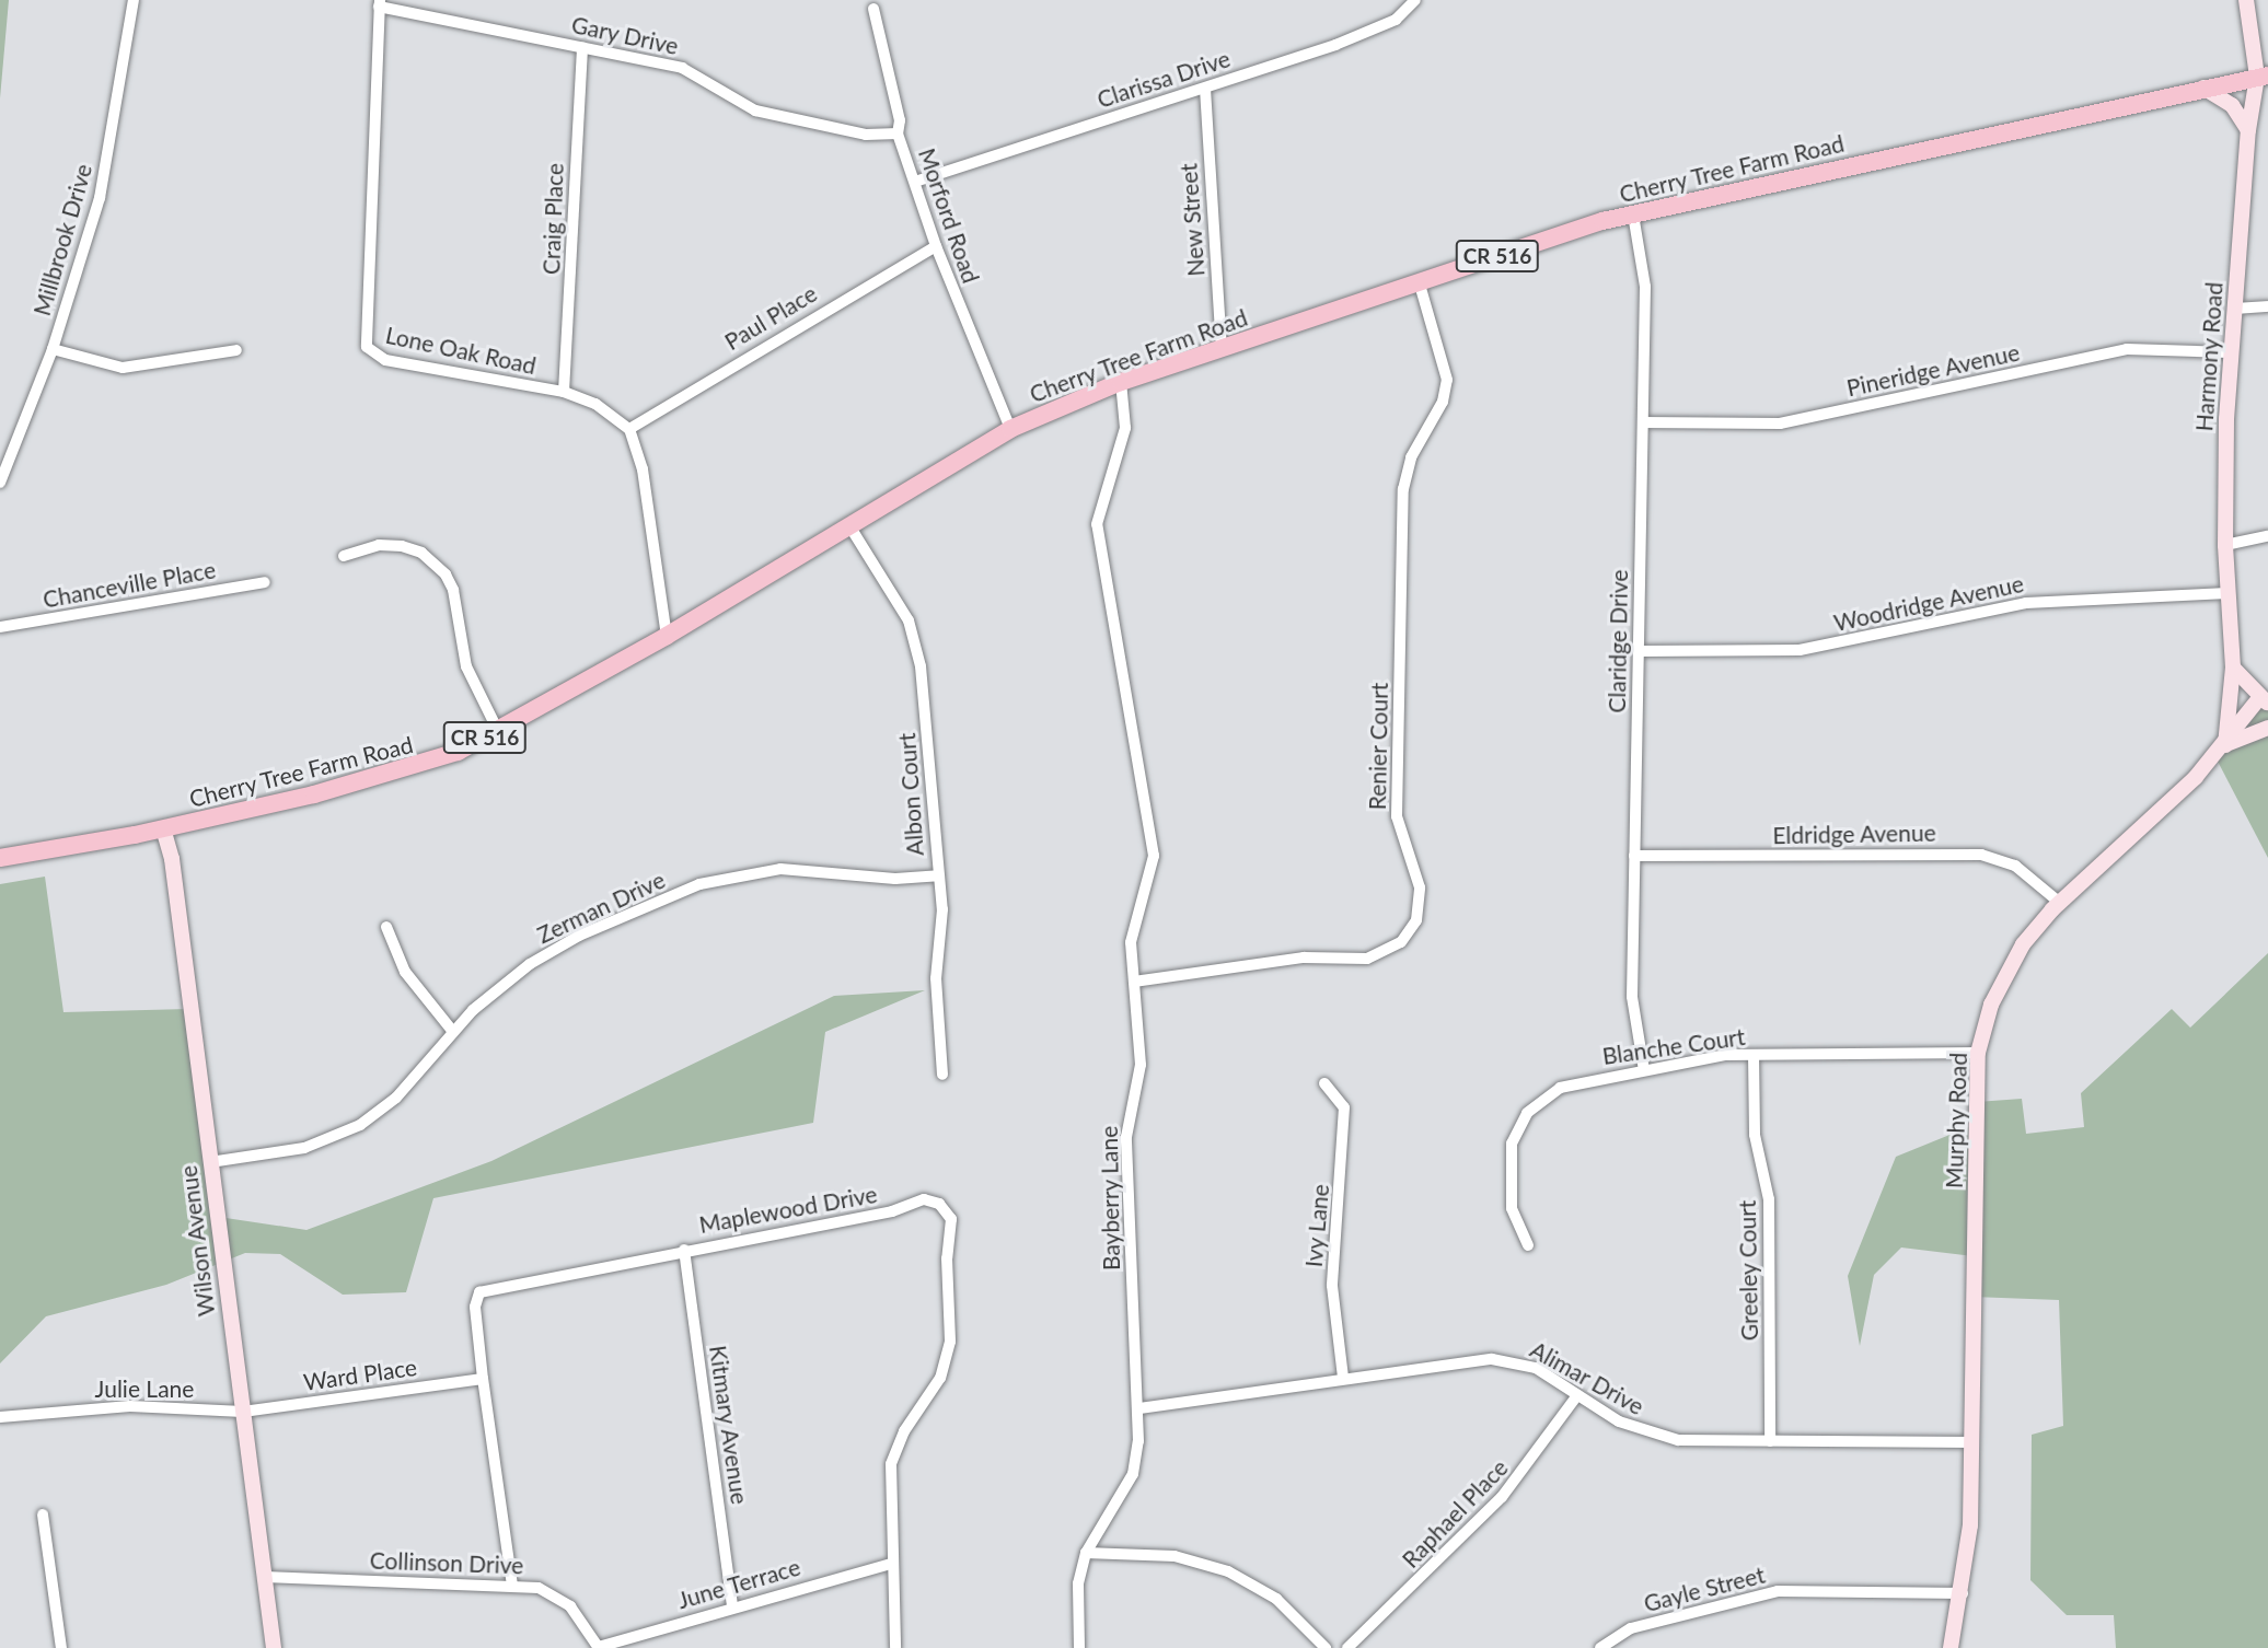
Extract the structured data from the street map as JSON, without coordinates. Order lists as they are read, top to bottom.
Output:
{
  "streets": {
    "main road": ["Cherry Tree Farm Road", "CR 516"],
    "street": [
      "Gary Drive",
      "Clarissa Drive",
      "Morford Road",
      "Craig Place",
      "New Street",
      "Millbrook Drive",
      "Paul Place",
      "Lone Oak Road",
      "Harmony Road",
      "Pineridge Avenue",
      "Chanceville Place",
      "Woodridge Avenue",
      "Claridge Drive",
      "Renier Court",
      "Albon Court",
      "Eldridge Avenue",
      "Zerman Drive",
      "Blanche Court",
      "Murphy Road",
      "Bayberry Lane",
      "Maplewood Drive",
      "Ivy Lane",
      "Wilson Avenue",
      "Greeley Court",
      "Ward Place",
      "Alimar Drive",
      "Julie Lane",
      "Kitmary Avenue",
      "Raphael Place",
      "Collinson Drive",
      "June Terrace",
      "Gayle Street"
    ]
  },
  "crossings": [
    ["Gary Drive", "Morford Road"],
    ["Gary Drive", "Craig Place"],
    ["Gary Drive", "Lone Oak Road"],
    ["Clarissa Drive", "Morford Road"],
    ["Clarissa Drive", "New Street"],
    ["Cherry Tree Farm Road", "Morford Road"],
    ["Cherry Tree Farm Road", "New Street"],
    ["Cherry Tree Farm Road", "Harmony Road"],
    ["Cherry Tree Farm Road", "Claridge Drive"],
    ["Cherry Tree Farm Road", "Renier Court"],
    ["Cherry Tree Farm Road", "Albon Court"],
    ["Cherry Tree Farm Road", "Bayberry Lane"],
    ["Cherry Tree Farm Road", "Wilson Avenue"],
    ["Morford Road", "Paul Place"],
    ["Craig Place", "Lone Oak Road"],
    ["Paul Place", "Lone Oak Road"],
    ["Harmony Road", "Pineridge Avenue"],
    ["Harmony Road", "Woodridge Avenue"],
    ["Harmony Road", "Murphy Road"],
    ["Pineridge Avenue", "Claridge Drive"],
    ["Woodridge Avenue", "Claridge Drive"],
    ["Claridge Drive", "Eldridge Avenue"],
    ["Claridge Drive", "Blanche Court"],
    ["Renier Court", "Bayberry Lane"],
    ["Albon Court", "Zerman Drive"],
    ["Eldridge Avenue", "Murphy Road"],
    ["Zerman Drive", "Wilson Avenue"],
    ["Blanche Court", "Murphy Road"],
    ["Blanche Court", "Greeley Court"],
    ["Murphy Road", "Alimar Drive"],
    ["Murphy Road", "Gayle Street"],
    ["Bayberry Lane", "Alimar Drive"],
    ["Maplewood Drive", "Ward Place"],
    ["Maplewood Drive", "Kitmary Avenue"],
    ["Maplewood Drive", "Collinson Drive"],
    ["Maplewood Drive", "June Terrace"],
    ["Ivy Lane", "Alimar Drive"],
    ["Wilson Avenue", "Ward Place"],
    ["Wilson Avenue", "Julie Lane"],
    ["Wilson Avenue", "Collinson Drive"],
    ["Greeley Court", "Alimar Drive"],
    ["Ward Place", "Julie Lane"],
    ["Alimar Drive", "Raphael Place"],
    ["Kitmary Avenue", "June Terrace"],
    ["Collinson Drive", "June Terrace"]
  ]
}
